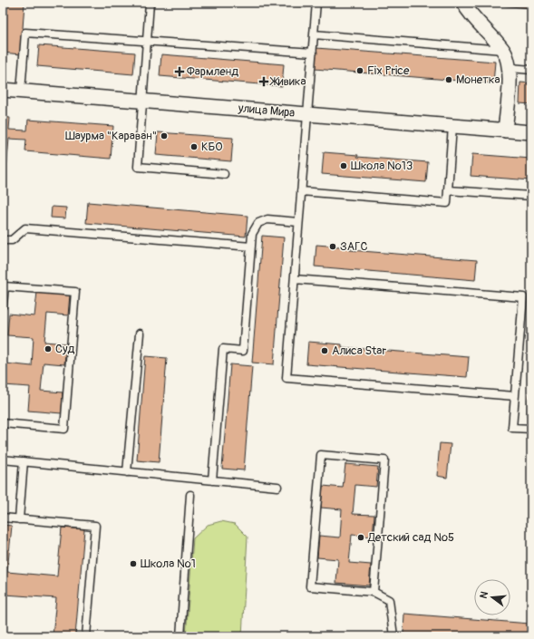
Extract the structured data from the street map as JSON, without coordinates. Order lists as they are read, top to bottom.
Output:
{
  "streets": {
    "street": ["улица Мира"]
  },
  "places": {
    "other": [
      "Fix Price",
      "Монетка",
      "Шаурма \"Караван\"",
      "КБО",
      "Школа №13",
      "ЗАГС",
      "Суд",
      "Алиса Star",
      "Детский сад №5",
      "Школа №1"
    ],
    "health": ["Фармленд", "Живика"]
  },
  "north": "left"
}
